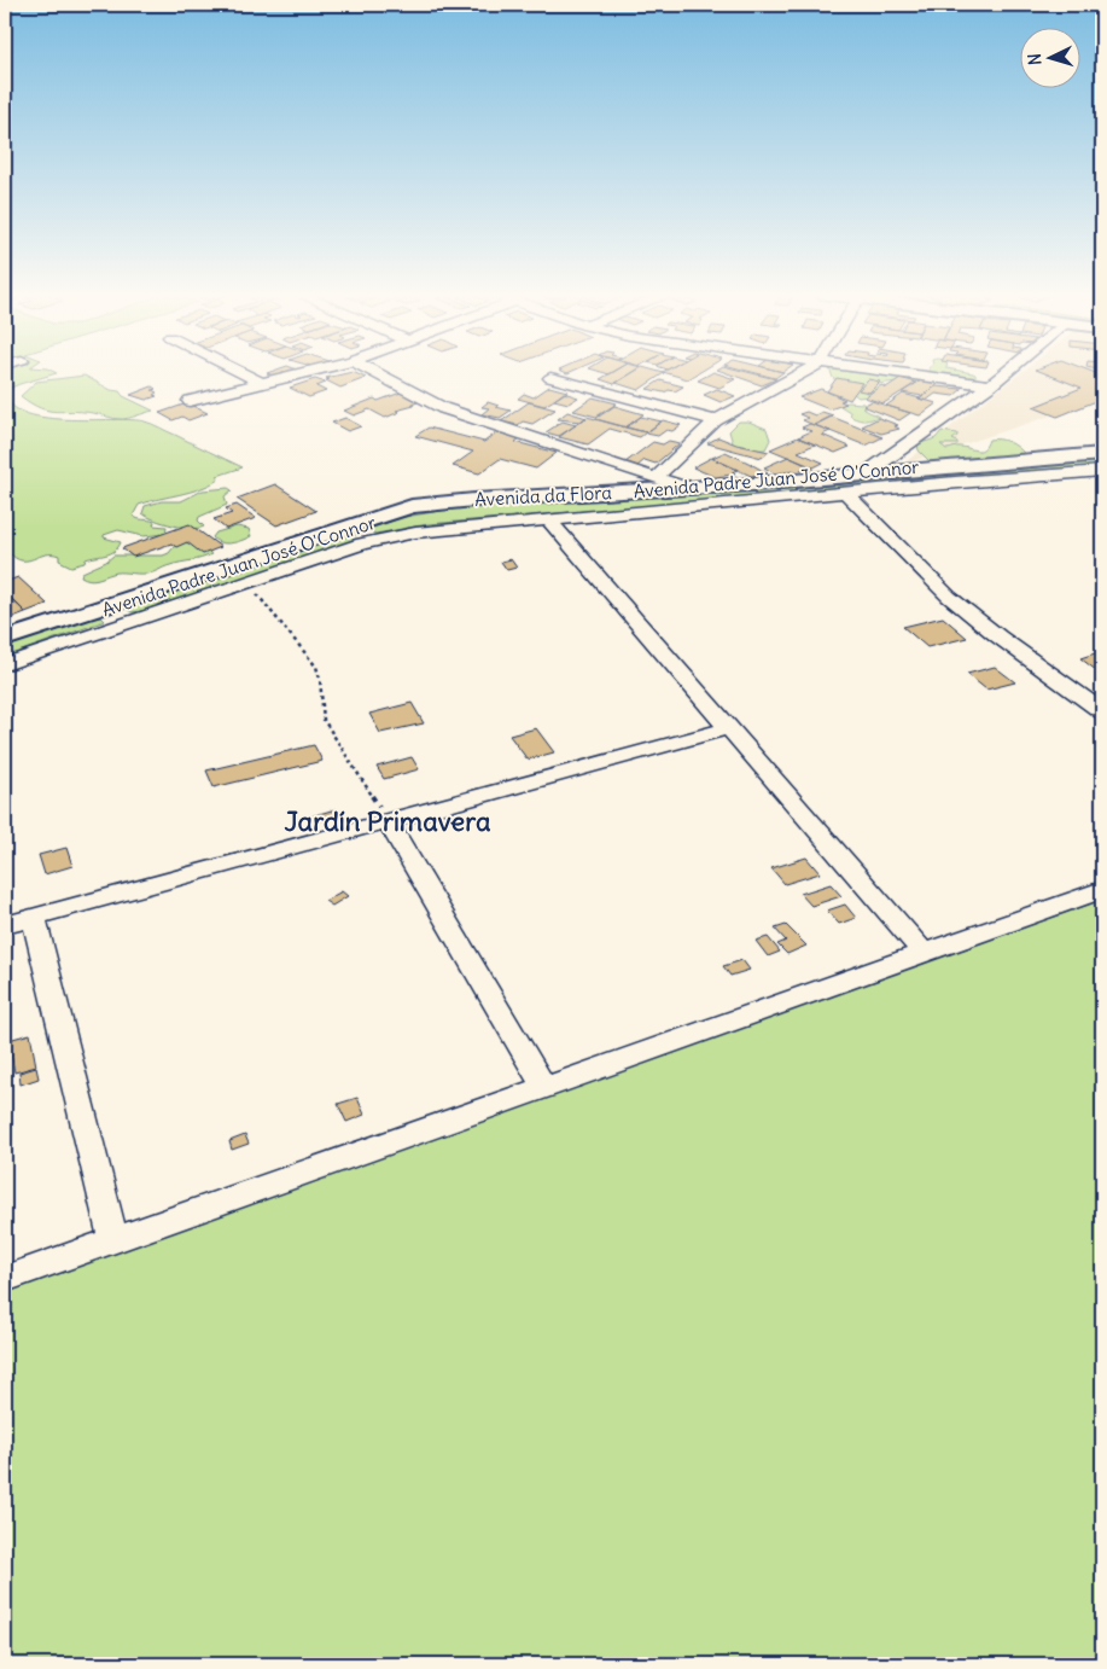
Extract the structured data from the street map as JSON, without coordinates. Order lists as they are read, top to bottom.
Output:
{
  "streets": {
    "main road": ["Avenida da Flora"],
    "street": ["Avenida Padre Juan José O'Connor"]
  },
  "districts": ["Jardín Primavera"],
  "north": "left"
}
